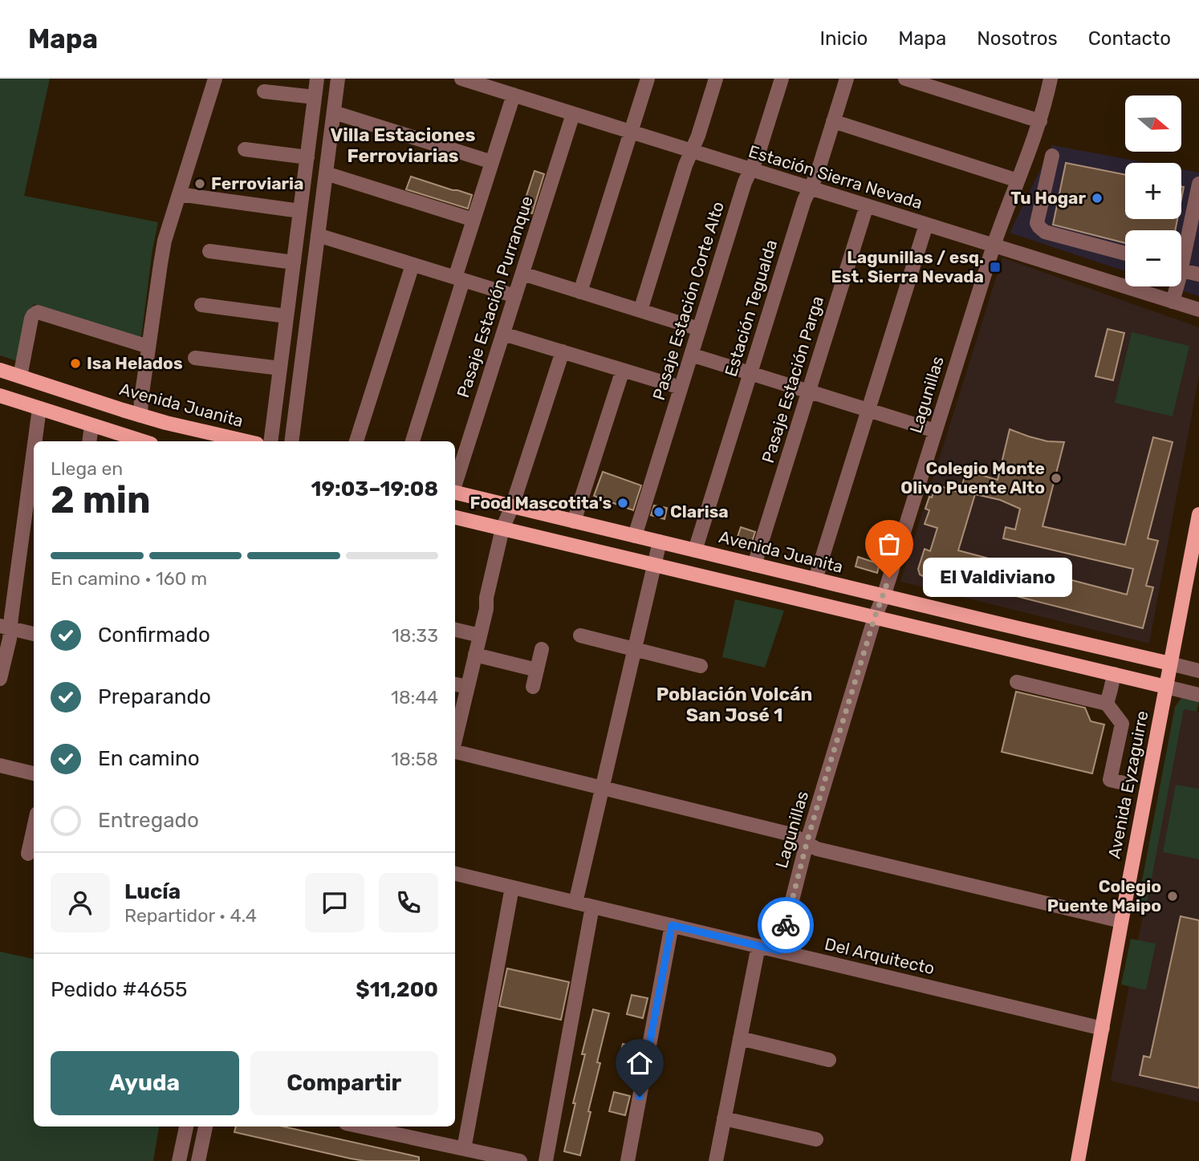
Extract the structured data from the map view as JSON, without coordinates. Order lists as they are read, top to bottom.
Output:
{
  "streets": {
    "main road": ["Avenida Juanita", "Avenida Eyzaguirre"],
    "street": [
      "Estación Sierra Nevada",
      "Pasaje Estación Purranque",
      "Pasaje Estación Corte Alto",
      "Estación Tegualda",
      "Pasaje Estación Parga",
      "Lagunillas",
      "Del Arquitecto"
    ]
  },
  "crossings": [
    ["Estación Sierra Nevada", "Pasaje Estación Purranque"],
    ["Estación Sierra Nevada", "Pasaje Estación Corte Alto"],
    ["Estación Sierra Nevada", "Estación Tegualda"],
    ["Estación Sierra Nevada", "Pasaje Estación Parga"],
    ["Estación Sierra Nevada", "Lagunillas"],
    ["Pasaje Estación Corte Alto", "Avenida Juanita"],
    ["Estación Tegualda", "Avenida Juanita"],
    ["Pasaje Estación Parga", "Avenida Juanita"],
    ["Lagunillas", "Avenida Juanita"],
    ["Lagunillas", "Del Arquitecto"],
    ["Avenida Juanita", "Avenida Eyzaguirre"],
    ["Avenida Eyzaguirre", "Del Arquitecto"]
  ],
  "districts": ["Villa Estaciones Ferroviarias", "Población Volcán San José 1"],
  "places": {
    "other": [
      "Ferroviaria",
      "Tu Hogar",
      "Isa Helados",
      "Colegio Monte Olivo Puente Alto",
      "Food Mascotita's",
      "Clarisa",
      "El Valdiviano",
      "Colegio Puente Maipo"
    ],
    "transit": ["Lagunillas / esq. Est. Sierra Nevada"]
  },
  "north": "right",
  "page": {
    "header": "Mapa",
    "nav": [
      "Inicio",
      "Mapa",
      "Nosotros",
      "Contacto"
    ],
    "map_buttons": ["+", "−"],
    "heading": ["2 min", "Llega en", "19:03–19:08"],
    "panel": [
      "Lucía",
      "Repartidor · 4.4",
      "Pedido #4655",
      "$11,200"
    ],
    "bar": "En camino · 160 m",
    "bubble": "El Valdiviano",
    "list": [
      ["Confirmado", "18:33"],
      ["Preparando", "18:44"],
      ["En camino", "18:58"],
      "Entregado"
    ],
    "buttons": ["Ayuda", "Compartir"]
  }
}
